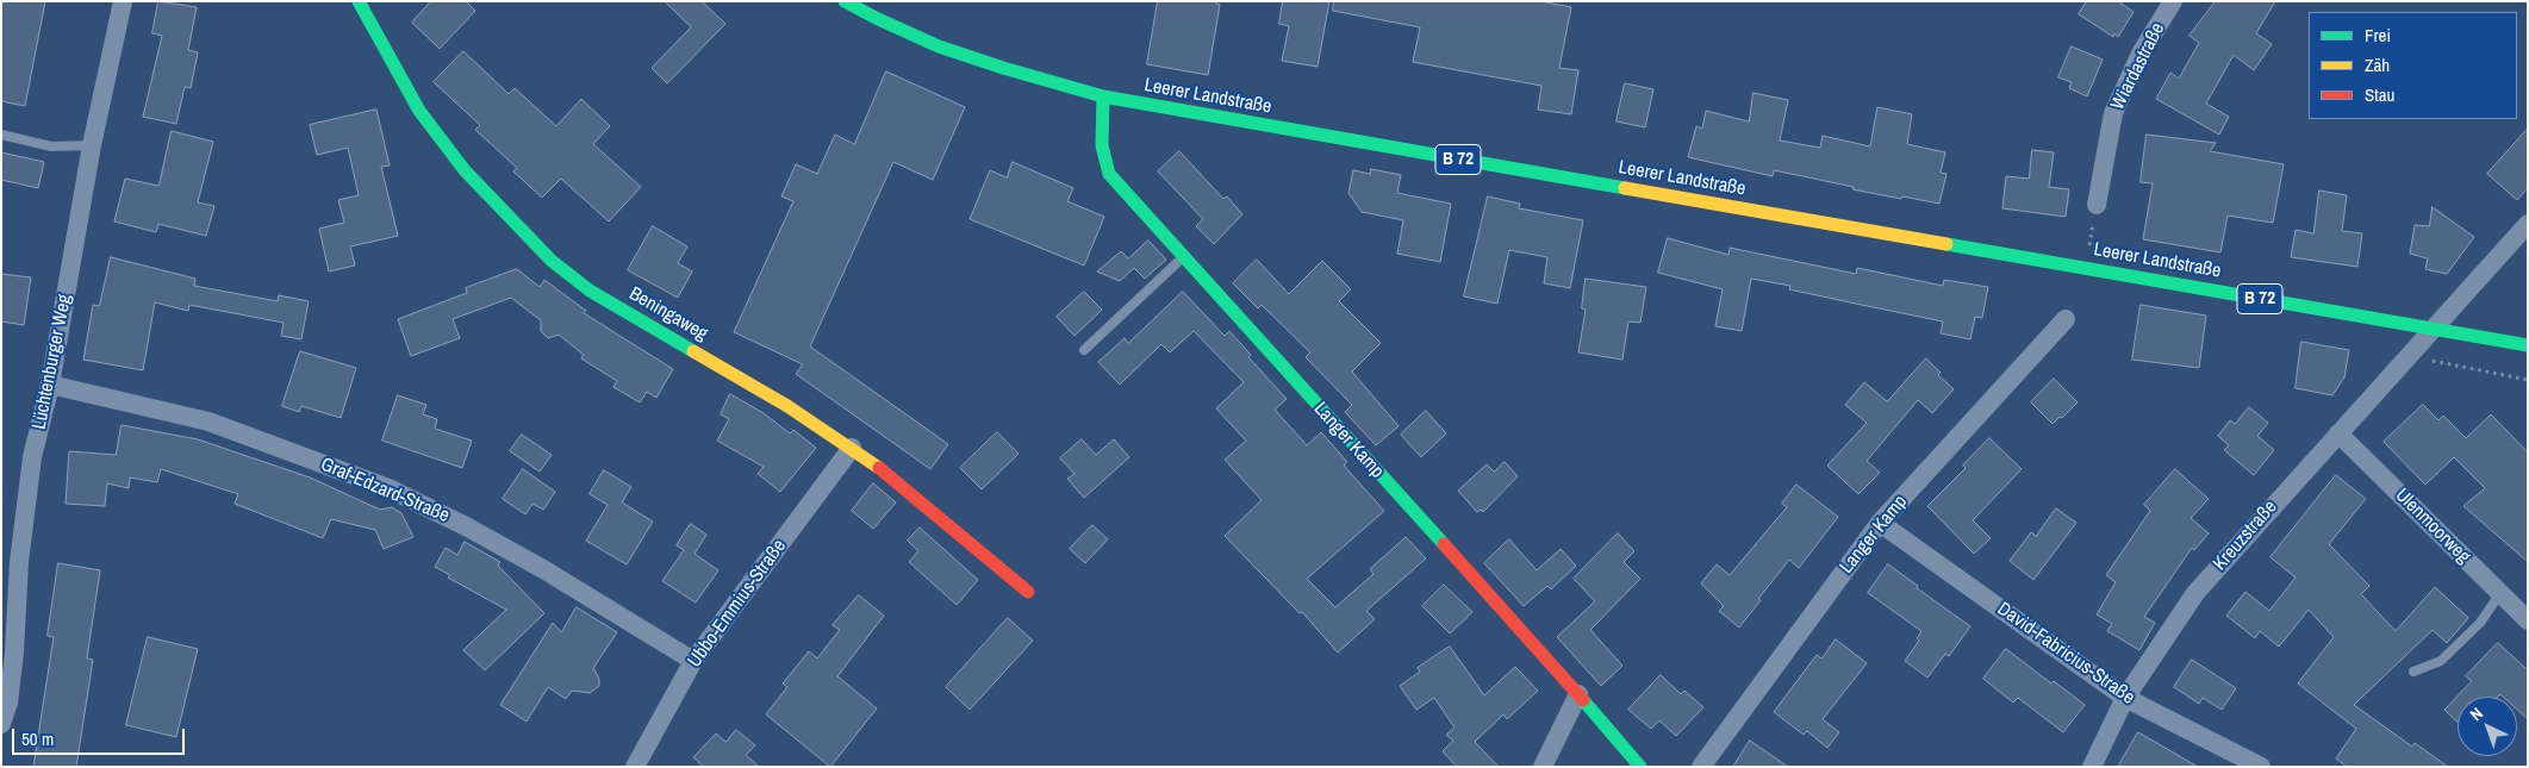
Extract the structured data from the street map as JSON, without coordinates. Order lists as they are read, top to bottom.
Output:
{
  "streets": {
    "street": [
      "Wiardastraße",
      "Leerer Landstraße",
      "B 72",
      "Beningaweg",
      "Lüchtenburger Weg",
      "Langer Kamp",
      "Graf-Edzard-Straße",
      "Ulenmoorweg",
      "Kreuzstraße",
      "Ubbo-Emmius-Straße",
      "David-Fabricius-Straße"
    ]
  },
  "crossings": [
    ["Leerer Landstraße", "Langer Kamp"],
    ["Leerer Landstraße", "Kreuzstraße"],
    ["Beningaweg", "Ubbo-Emmius-Straße"],
    ["Lüchtenburger Weg", "Graf-Edzard-Straße"],
    ["Langer Kamp", "David-Fabricius-Straße"],
    ["Graf-Edzard-Straße", "Ubbo-Emmius-Straße"],
    ["Ulenmoorweg", "Kreuzstraße"],
    ["Kreuzstraße", "David-Fabricius-Straße"]
  ],
  "legend": ["Frei", "Zäh", "Stau"],
  "scale_bar": "50 m",
  "north": "top left"
}
